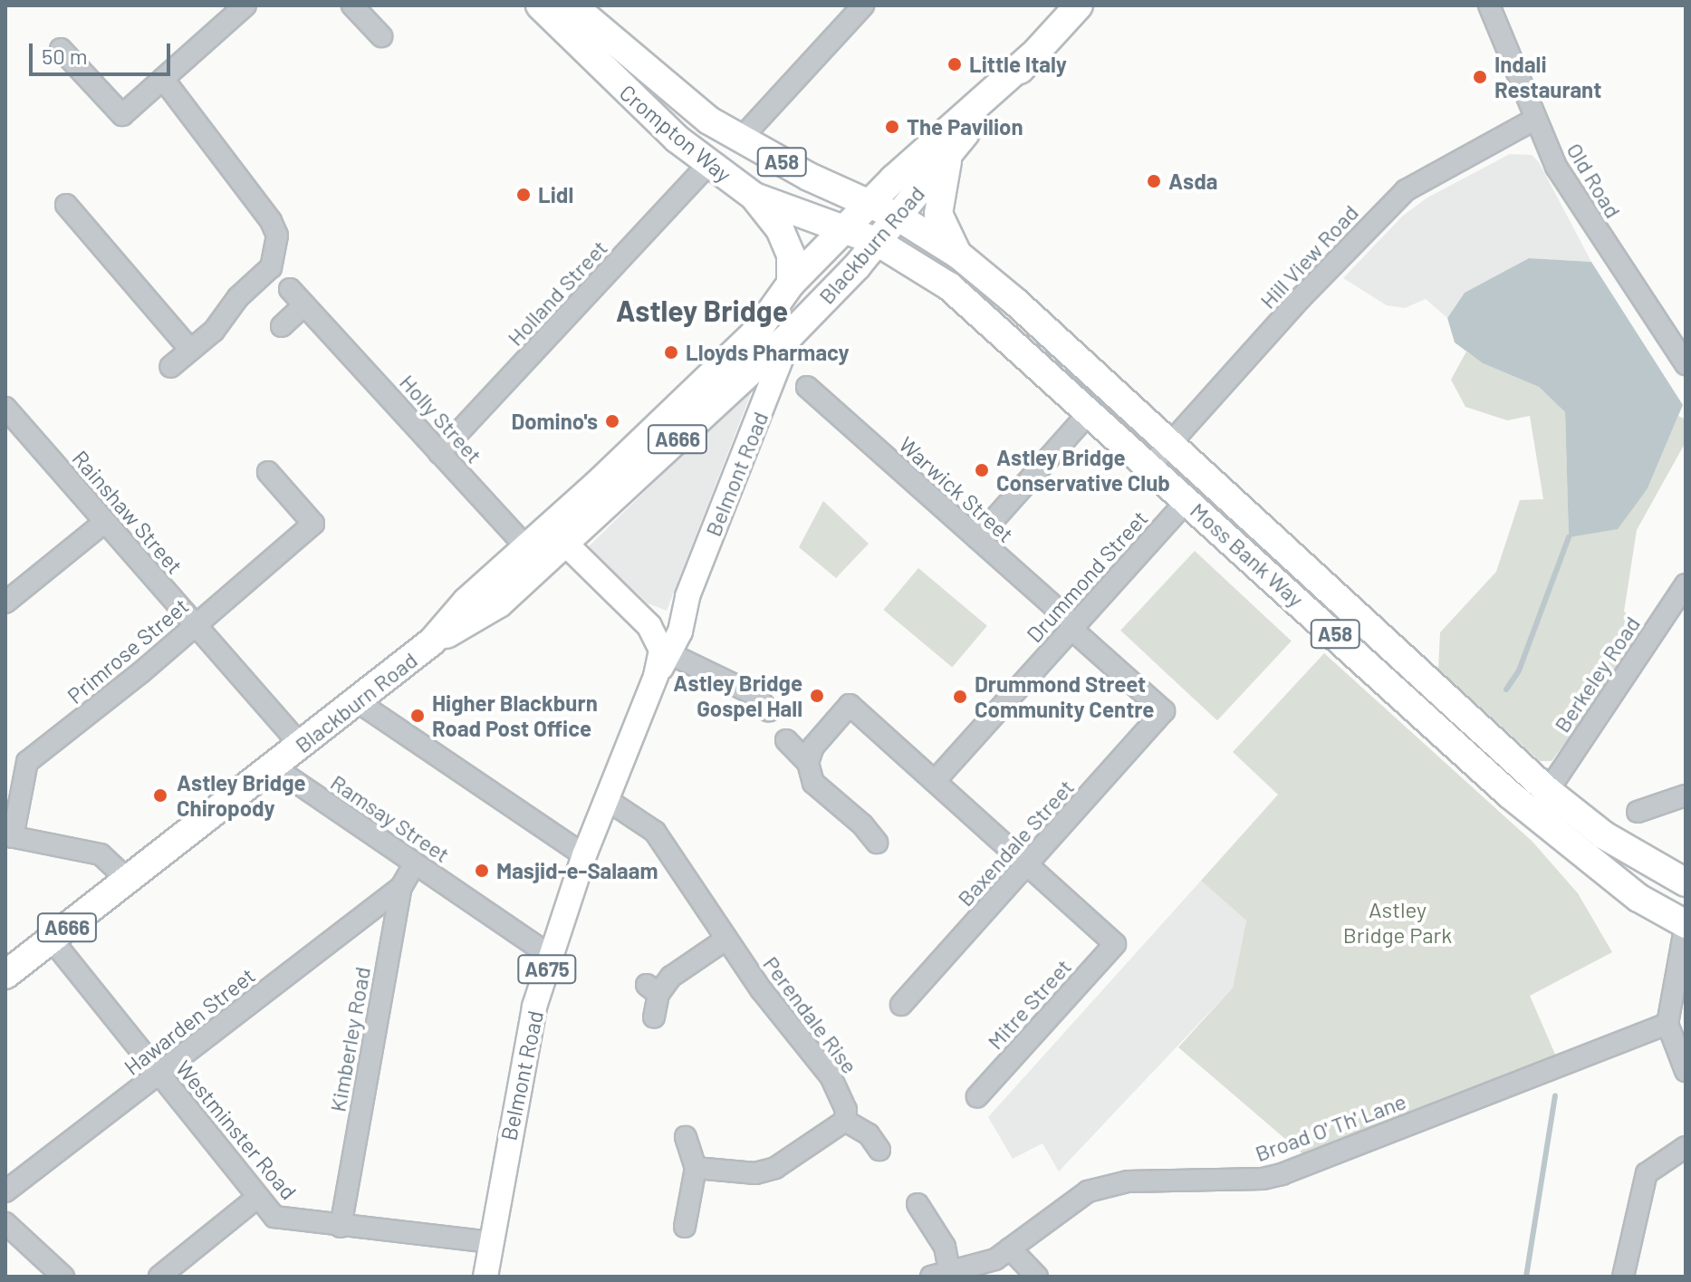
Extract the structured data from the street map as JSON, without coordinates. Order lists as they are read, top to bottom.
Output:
{
  "streets": {
    "highway": [
      "Crompton Way",
      "A58",
      "Blackburn Road",
      "A666",
      "Moss Bank Way"
    ],
    "main road": ["Belmont Road", "A675"],
    "street": [
      "Old Road",
      "Hill View Road",
      "Holland Street",
      "Holly Street",
      "Warwick Street",
      "Rainshaw Street",
      "Drummond Street",
      "Primrose Street",
      "Berkeley Road",
      "Ramsay Street",
      "Baxendale Street",
      "Mitre Street",
      "Perendale Rise",
      "Hawarden Street",
      "Kimberley Road",
      "Broad O' Th' Lane",
      "Westminster Road"
    ]
  },
  "crossings": [
    ["Crompton Way", "Blackburn Road"],
    ["Crompton Way", "Holland Street"],
    ["Crompton Way", "Moss Bank Way"],
    ["Old Road", "Hill View Road"],
    ["Blackburn Road", "Holly Street"],
    ["Blackburn Road", "Belmont Road"],
    ["Blackburn Road", "Rainshaw Street"],
    ["Blackburn Road", "Moss Bank Way"],
    ["Blackburn Road", "Ramsay Street"],
    ["Blackburn Road", "Westminster Road"],
    ["Hill View Road", "Moss Bank Way"],
    ["Holland Street", "Holly Street"],
    ["Belmont Road", "Ramsay Street"],
    ["Belmont Road", "Perendale Rise"],
    ["Belmont Road", "Westminster Road"],
    ["Warwick Street", "Drummond Street"],
    ["Warwick Street", "Baxendale Street"],
    ["Rainshaw Street", "Primrose Street"],
    ["Moss Bank Way", "Drummond Street"],
    ["Moss Bank Way", "Berkeley Road"],
    ["Ramsay Street", "Kimberley Road"],
    ["Baxendale Street", "Mitre Street"],
    ["Hawarden Street", "Kimberley Road"],
    ["Hawarden Street", "Westminster Road"],
    ["Kimberley Road", "Westminster Road"]
  ],
  "districts": ["Astley Bridge"],
  "parks": ["Astley Bridge Park"],
  "places": [
    "Little Italy",
    "Indali Restaurant",
    "The Pavilion",
    "Asda",
    "Lidl",
    "Lloyds Pharmacy",
    "Domino's",
    "Astley Bridge Conservative Club",
    "Astley Bridge Gospel Hall",
    "Drummond Street Community Centre",
    "Higher Blackburn Road Post Office",
    "Astley Bridge Chiropody",
    "Masjid-e-Salaam"
  ],
  "scale_bar": "50 m"
}
